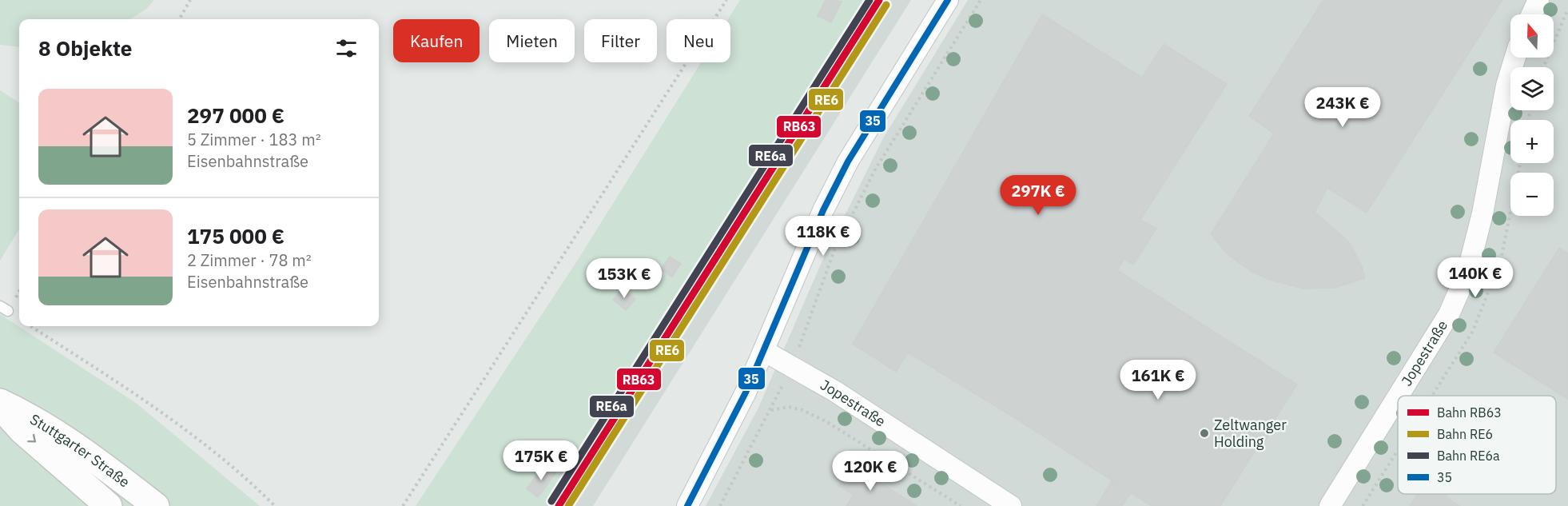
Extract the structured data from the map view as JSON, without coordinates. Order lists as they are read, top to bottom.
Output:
{
  "streets": {
    "main road": ["Stuttgarter Straße"],
    "street": ["Jopestraße"]
  },
  "places": ["Zeltwanger Holding"],
  "lines": [
    "rail line RB63",
    "rail line RE6a",
    "transit line 35",
    "rail line RE6"
  ],
  "legend": [
    "Bahn RB63",
    "Bahn RE6",
    "Bahn RE6a",
    "35"
  ],
  "north": "top",
  "page": {
    "map_buttons": ["+", "−"],
    "chip": [
      "Kaufen",
      "Mieten",
      "Filter",
      "Neu"
    ],
    "heading": "8 Objekte",
    "list": [
      {
        "name": "297 000 €",
        "note": "5 Zimmer · 183 m² · Eisenbahnstraße"
      },
      {
        "name": "175 000 €",
        "note": "2 Zimmer · 78 m² · Eisenbahnstraße"
      }
    ],
    "price": [
      "243K €",
      "297K €",
      "118K €",
      "140K €",
      "153K €",
      "161K €",
      "175K €",
      "120K €"
    ]
  }
}
